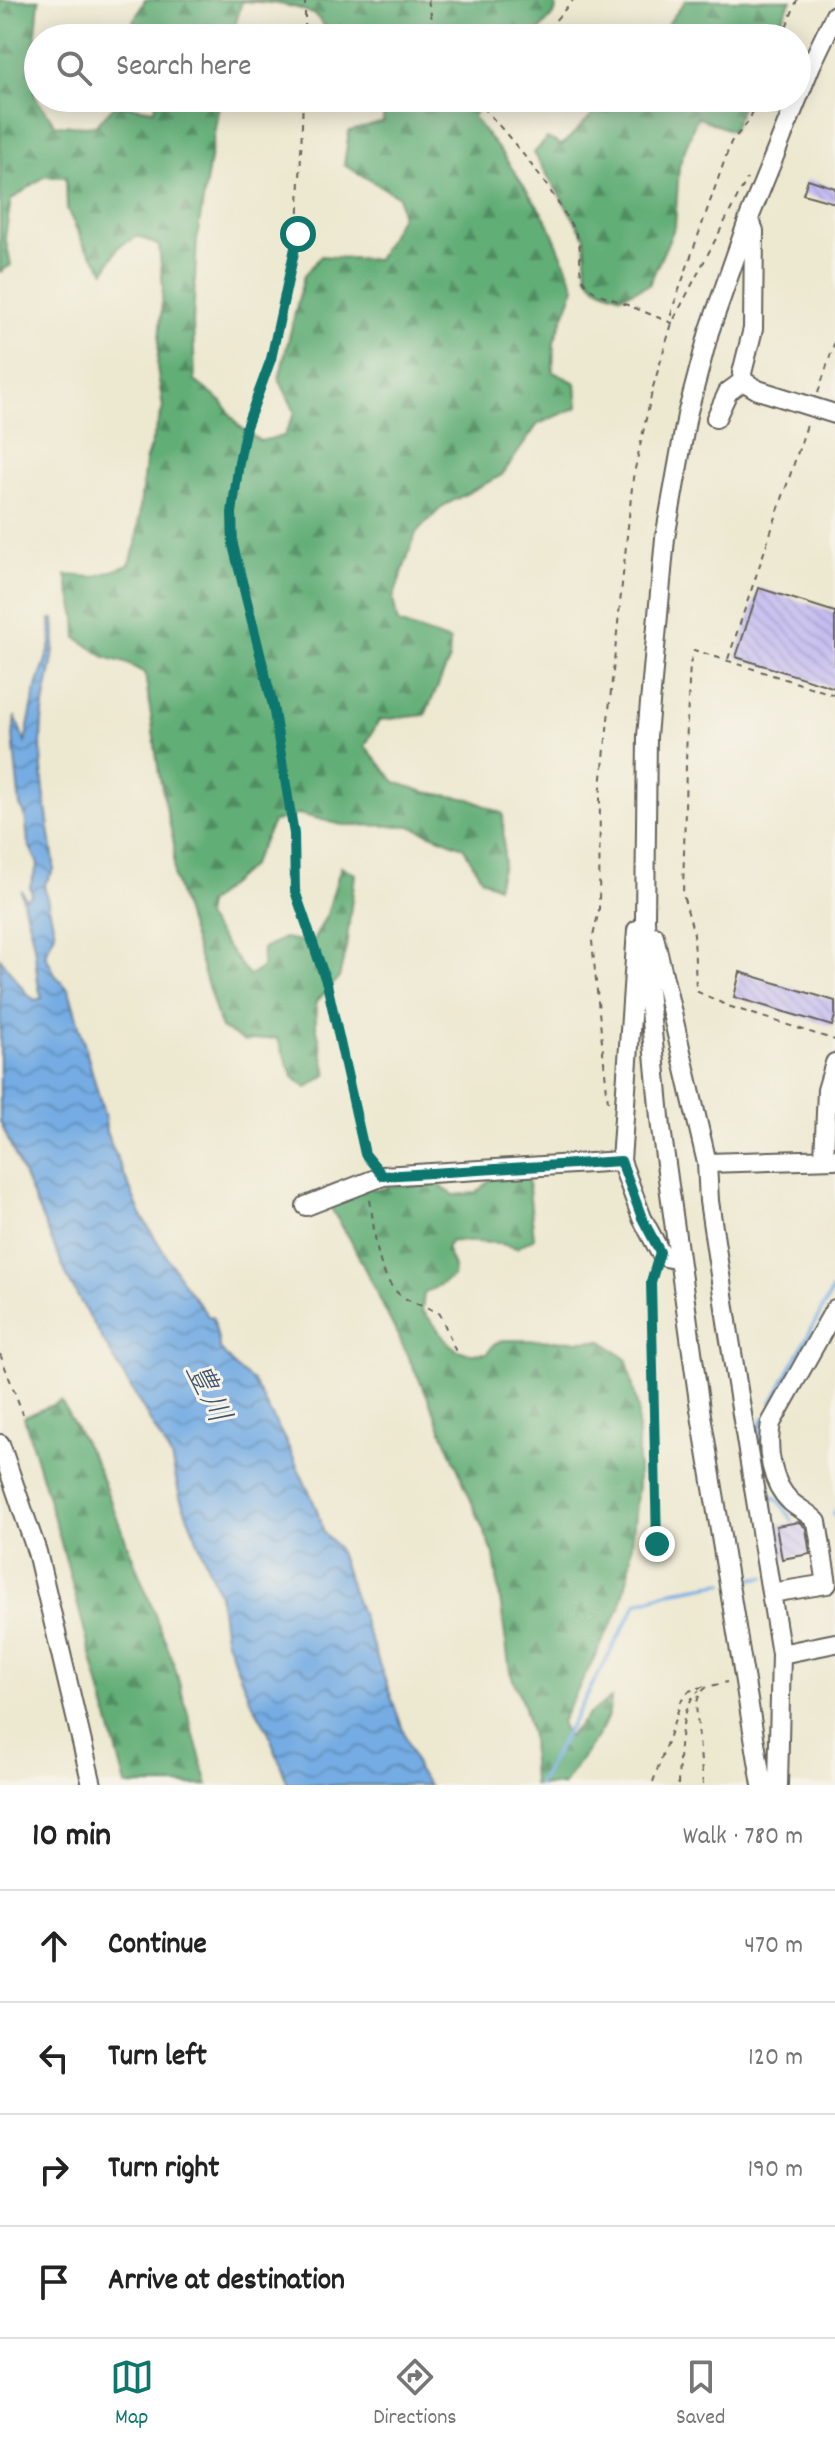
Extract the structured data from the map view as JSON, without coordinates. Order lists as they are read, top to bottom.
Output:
{
  "water": ["豊川"],
  "page": {
    "search": "Search here",
    "heading": ["10 min", "Walk · 780 m"],
    "list": [
      ["Continue", "470 m"],
      ["Turn left", "120 m"],
      ["Turn right", "190 m"],
      "Arrive at destination"
    ],
    "nav": ["Map", "Directions", "Saved"]
  }
}
